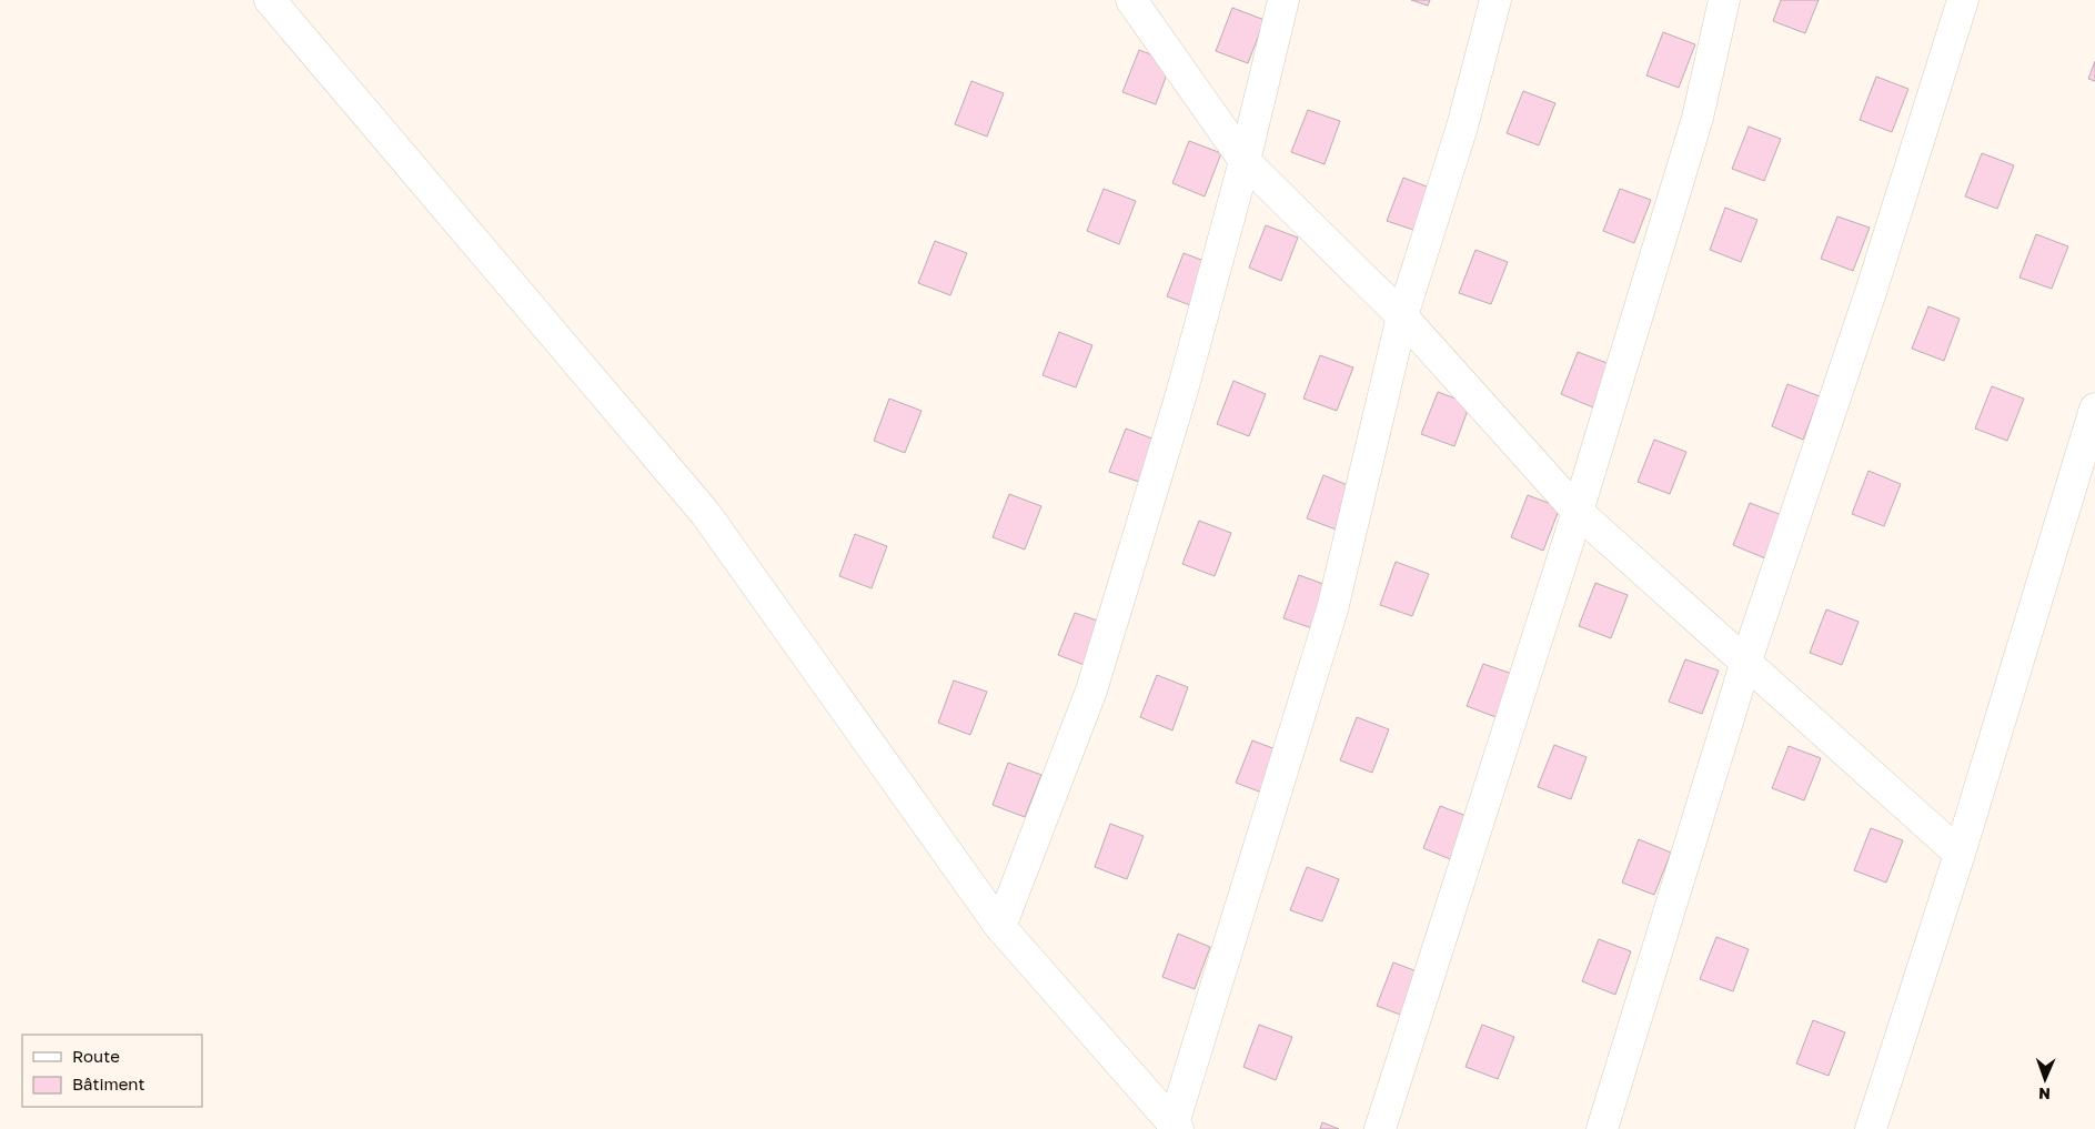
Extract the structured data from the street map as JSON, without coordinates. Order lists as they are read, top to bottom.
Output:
{
  "legend": ["Route", "Bâtiment"],
  "north": "bottom"
}
